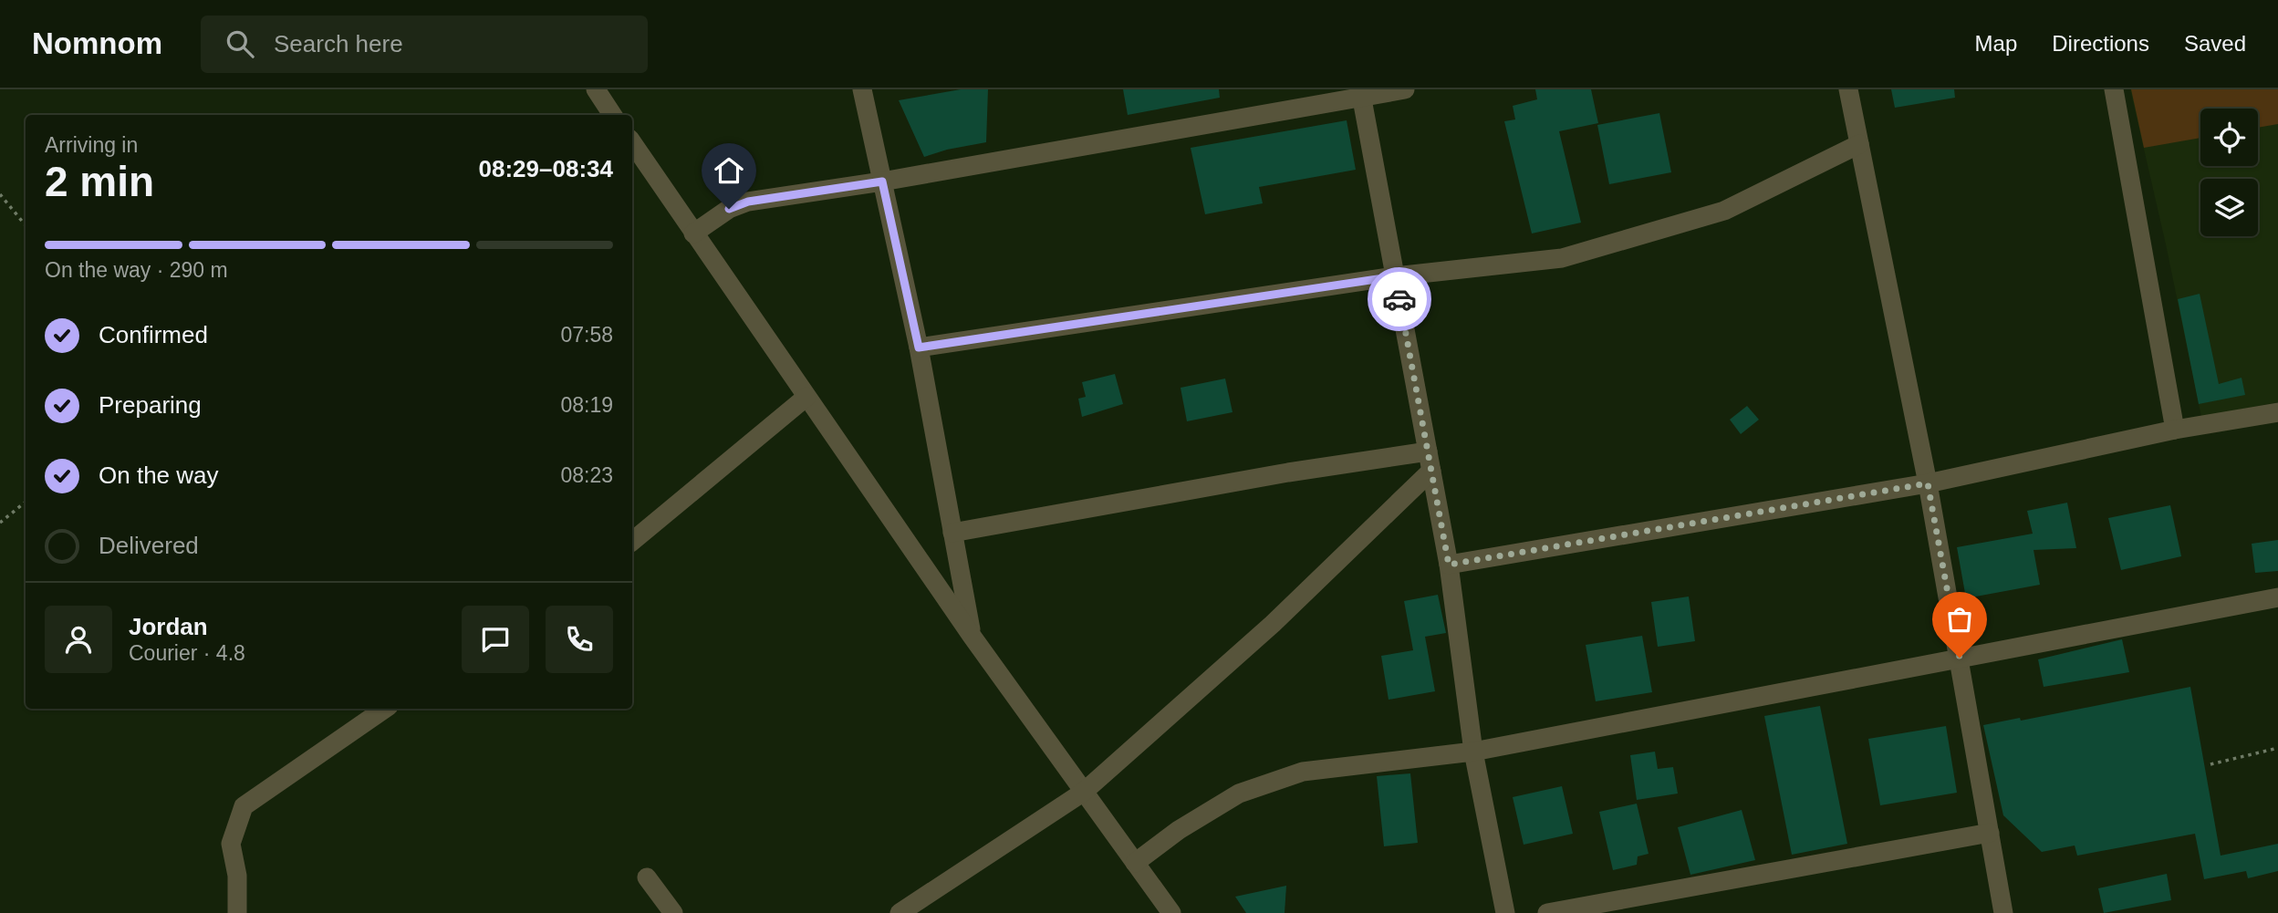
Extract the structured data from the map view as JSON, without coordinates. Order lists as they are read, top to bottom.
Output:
{
  "page": {
    "header": "Nomnom",
    "search": "Search here",
    "nav": ["Map", "Directions", "Saved"],
    "heading": ["2 min", "Arriving in", "08:29–08:34"],
    "panel": ["Jordan", "Courier · 4.8"],
    "bar": "On the way · 290 m",
    "list": [
      ["Confirmed", "07:58"],
      ["Preparing", "08:19"],
      ["On the way", "08:23"],
      "Delivered"
    ]
  }
}
